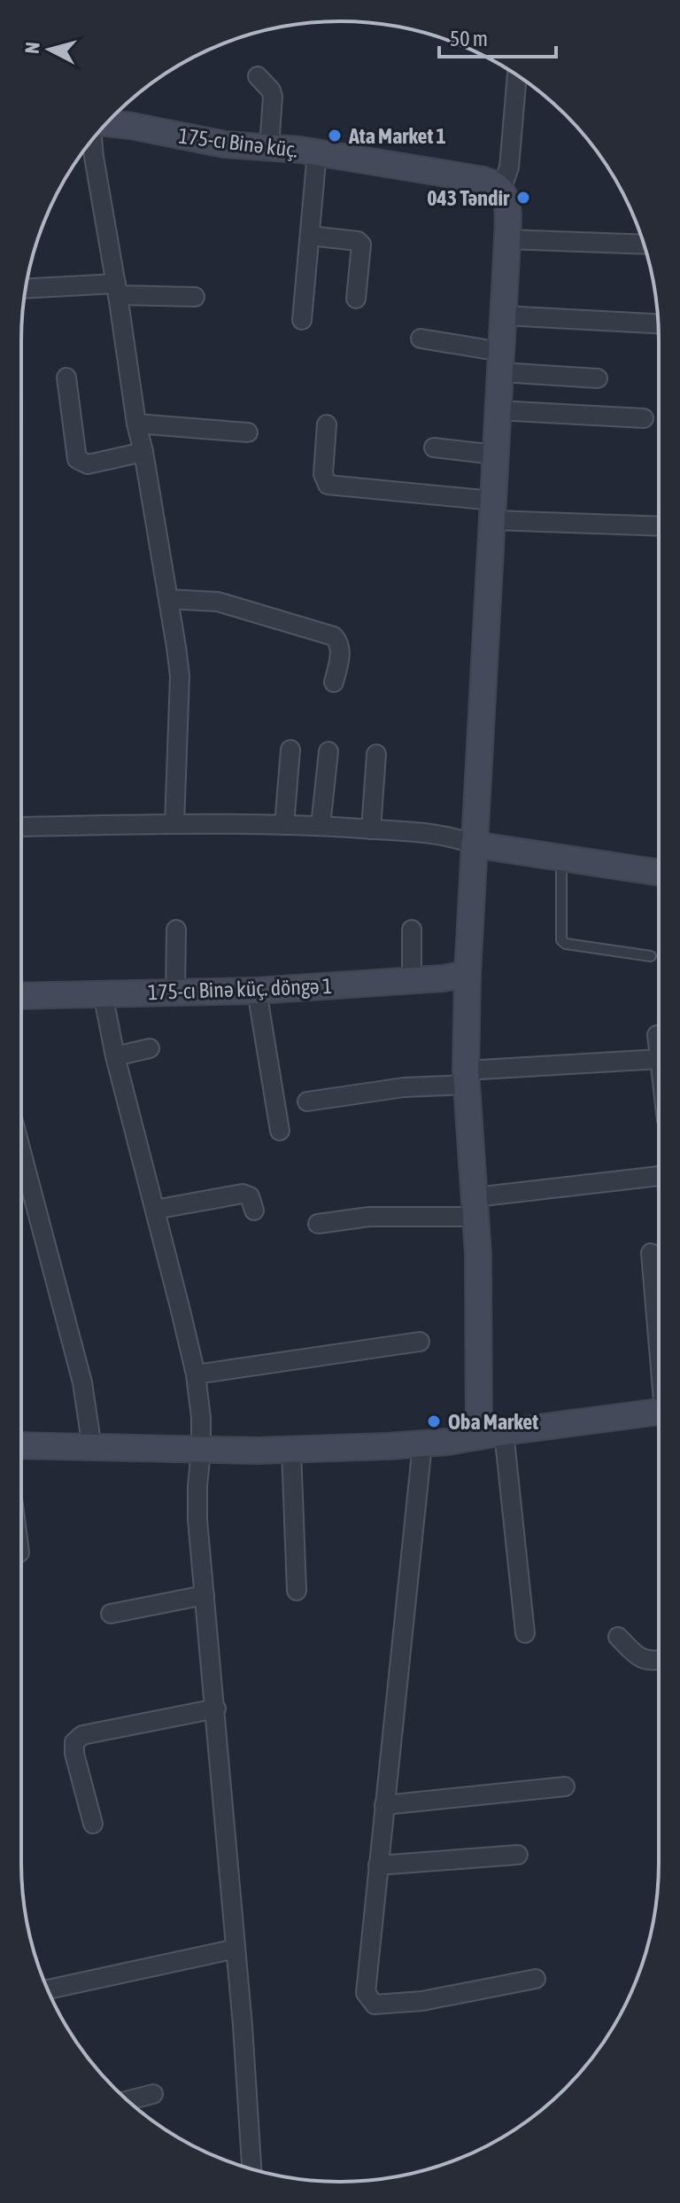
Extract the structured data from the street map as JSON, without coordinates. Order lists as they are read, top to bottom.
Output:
{
  "streets": {
    "street": ["175-cı Binə küç.", "175-cı Binə küç. döngə 1"]
  },
  "places": ["Ata Market 1", "043 Təndir", "Oba Market"],
  "scale_bar": "50 m",
  "north": "left"
}
